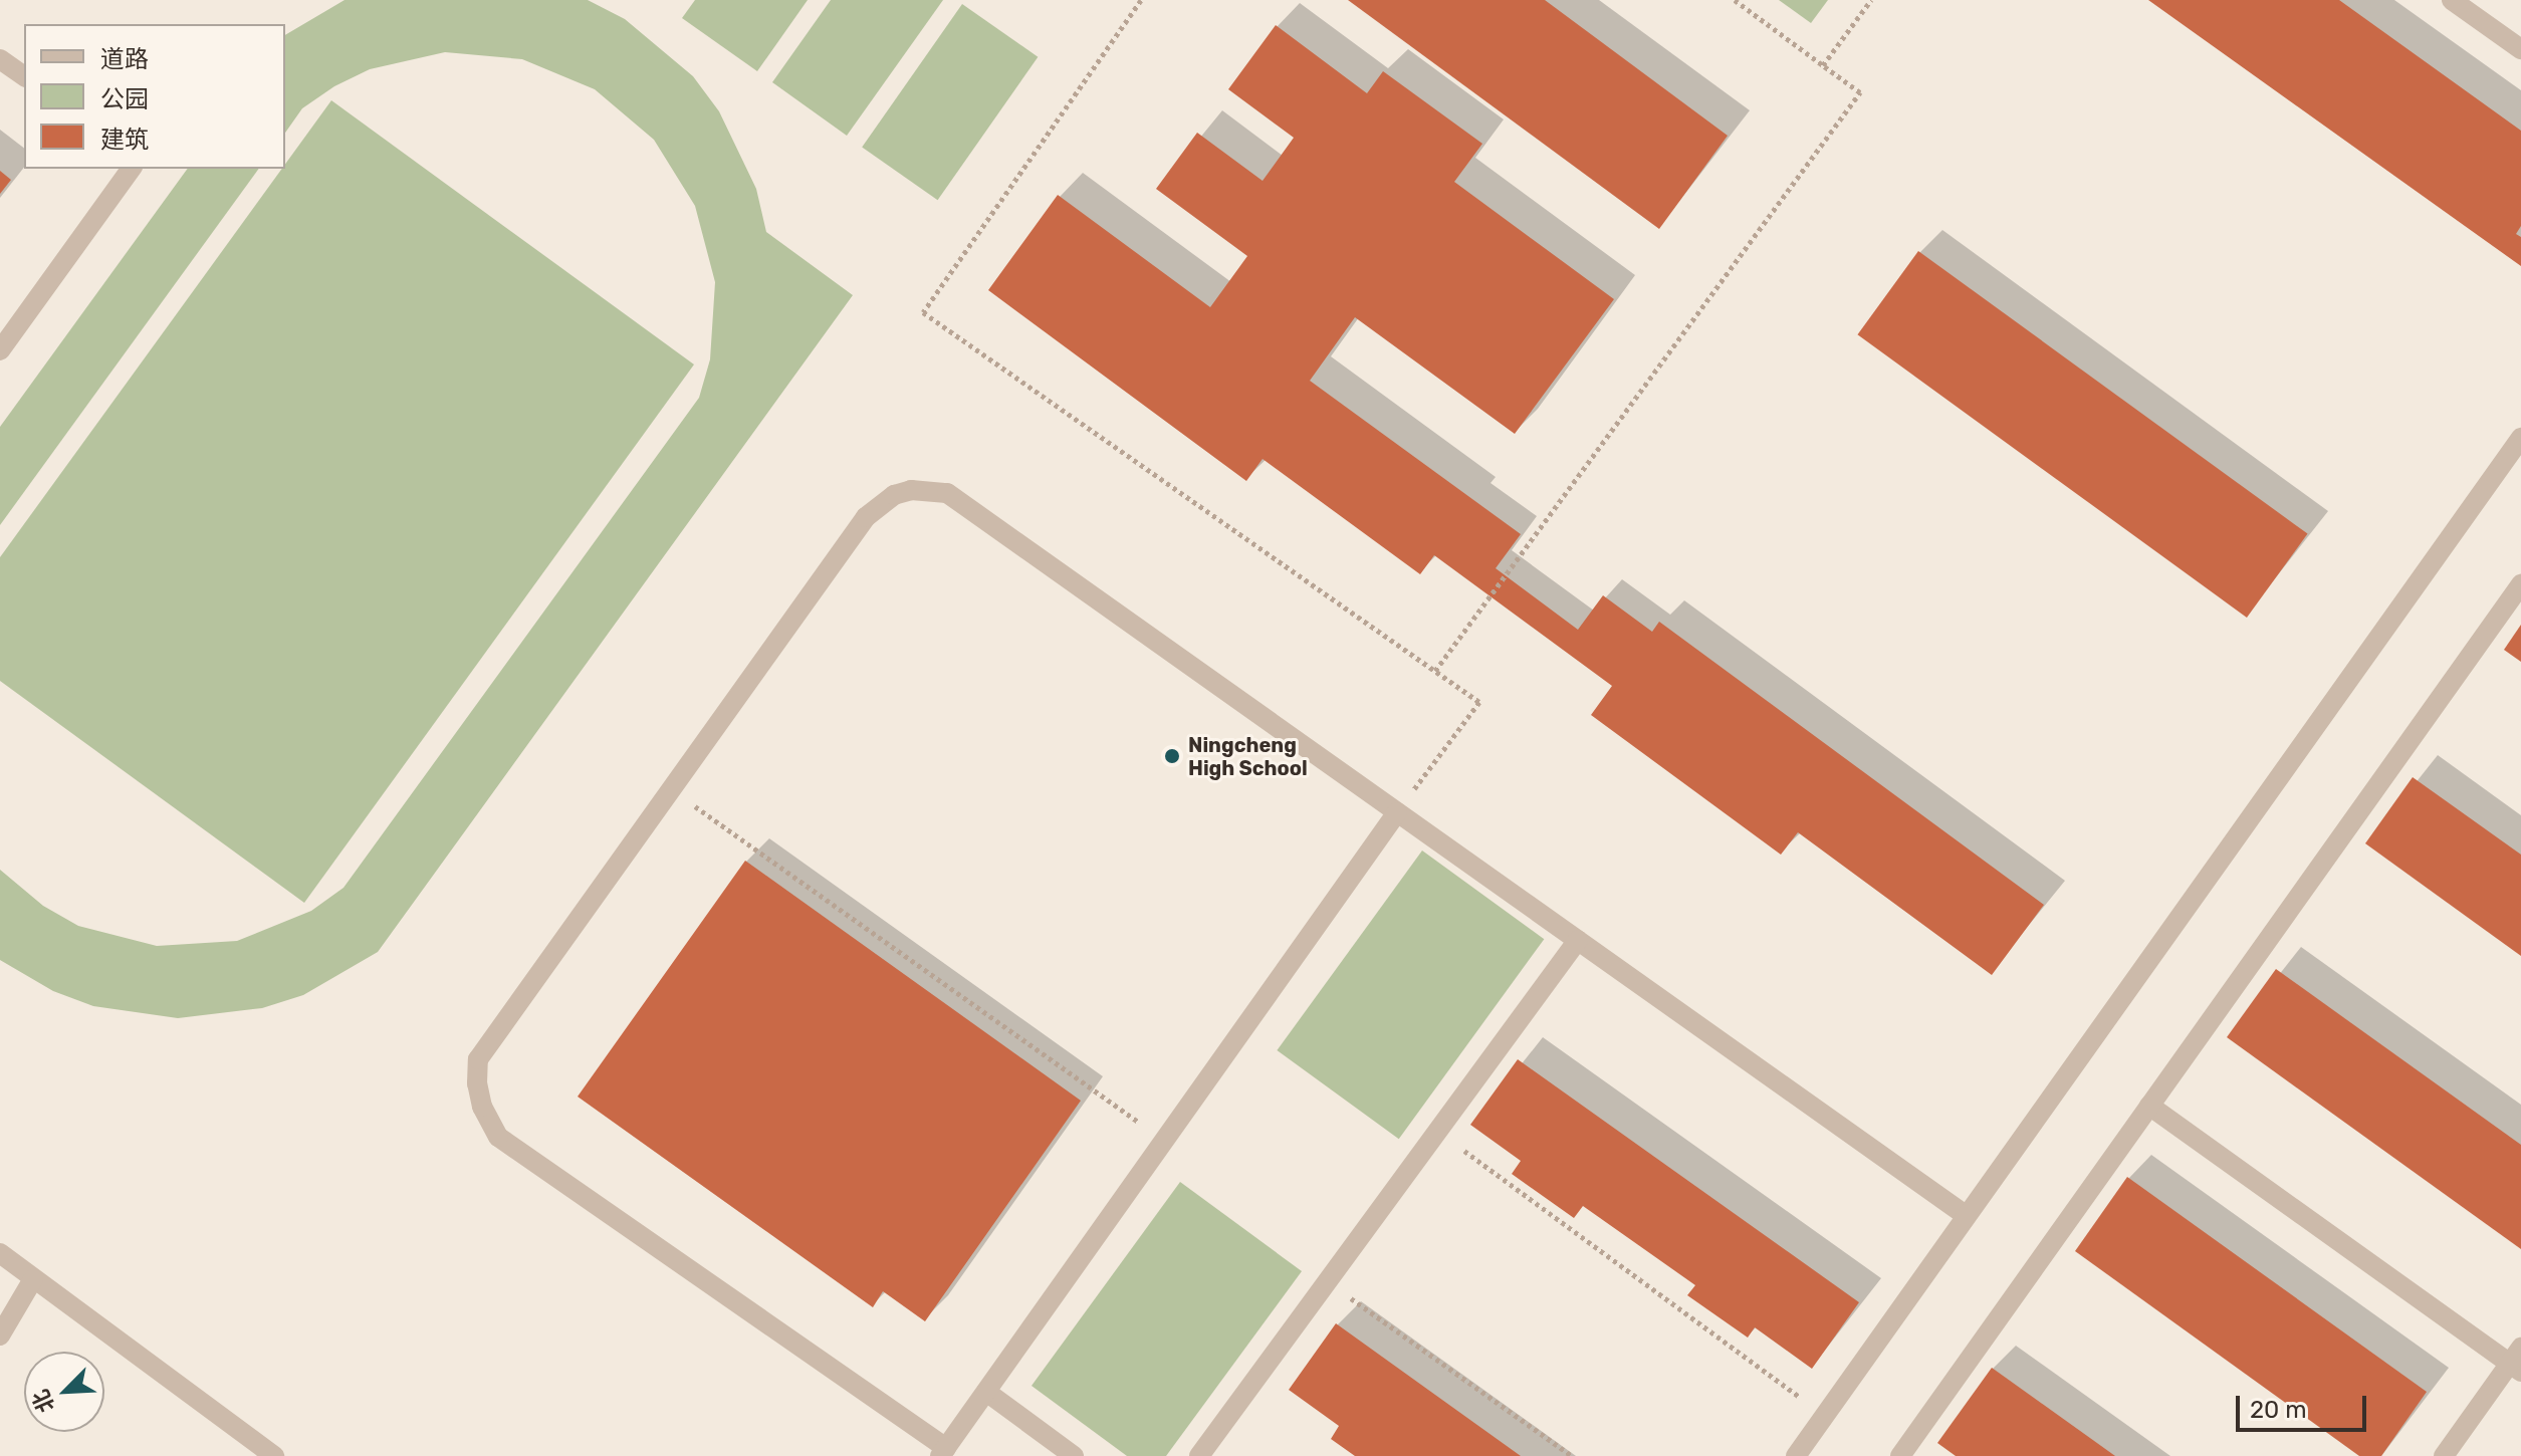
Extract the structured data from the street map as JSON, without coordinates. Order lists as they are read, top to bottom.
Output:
{
  "places": ["Ningcheng High School"],
  "legend": ["道路", "公园", "建筑"],
  "scale_bar": "20 m",
  "north": "bottom left"
}
